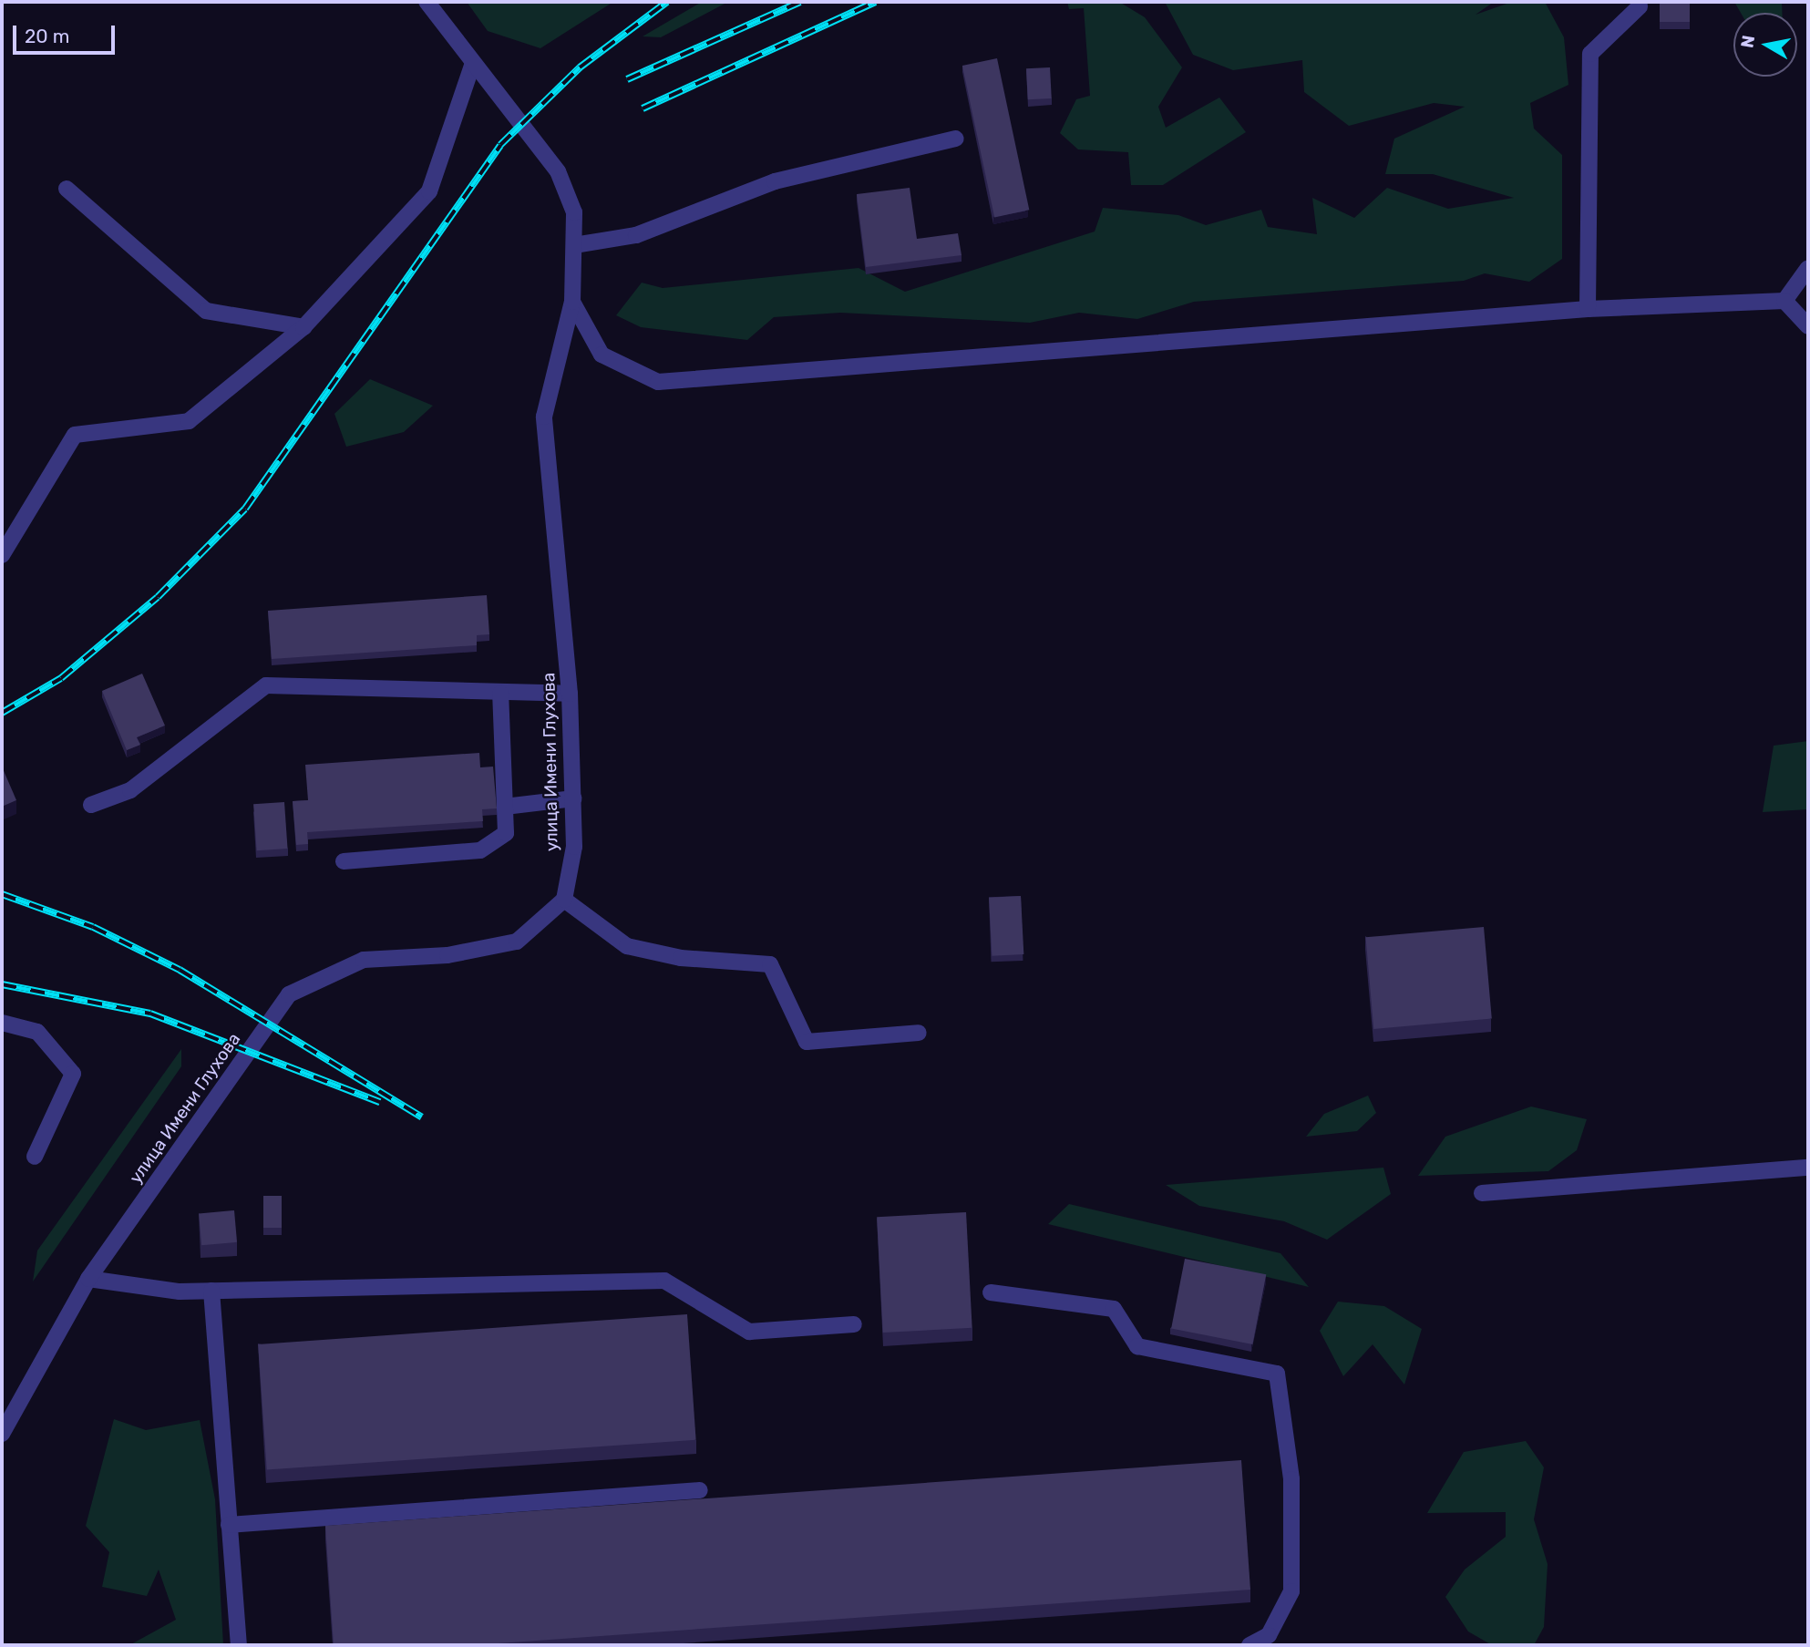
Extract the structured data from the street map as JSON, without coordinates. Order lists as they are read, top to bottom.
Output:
{
  "streets": {
    "street": ["улица Имени Глухова"]
  },
  "scale_bar": "20 m",
  "north": "left"
}
